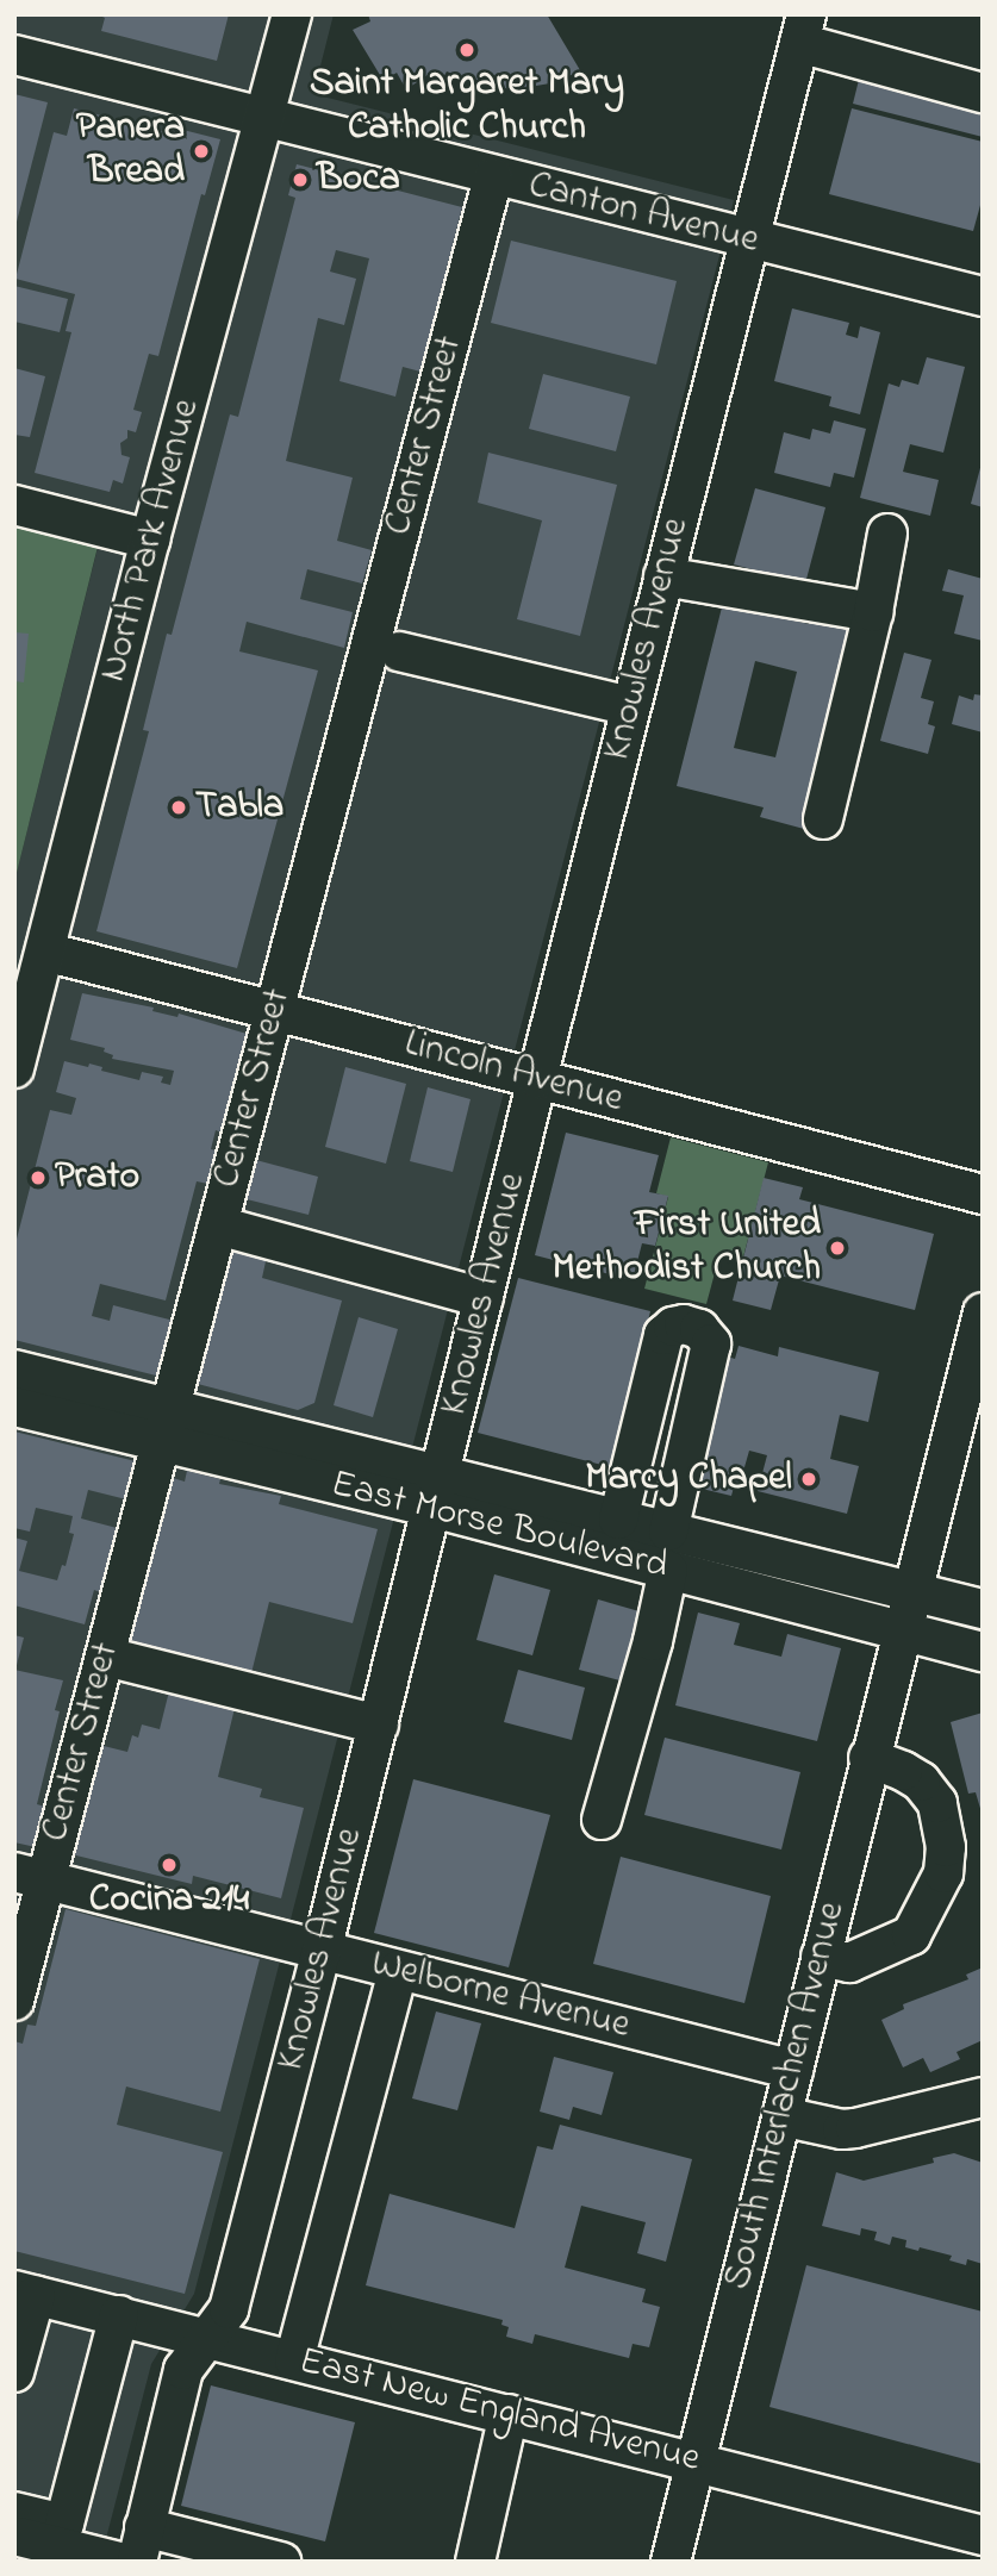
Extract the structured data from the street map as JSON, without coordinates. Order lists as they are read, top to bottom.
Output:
{
  "streets": {
    "street": [
      "Canton Avenue",
      "Center Street",
      "North Park Avenue",
      "Knowles Avenue",
      "Lincoln Avenue",
      "East Morse Boulevard",
      "Welborne Avenue",
      "South Interlachen Avenue",
      "East New England Avenue"
    ]
  },
  "crossings": [
    ["Canton Avenue", "Center Street"],
    ["Canton Avenue", "North Park Avenue"],
    ["Canton Avenue", "Knowles Avenue"],
    ["Center Street", "Lincoln Avenue"],
    ["Center Street", "East Morse Boulevard"],
    ["Center Street", "Welborne Avenue"],
    ["North Park Avenue", "Lincoln Avenue"],
    ["Knowles Avenue", "Lincoln Avenue"],
    ["Knowles Avenue", "East Morse Boulevard"],
    ["Knowles Avenue", "Welborne Avenue"],
    ["Knowles Avenue", "East New England Avenue"],
    ["East Morse Boulevard", "South Interlachen Avenue"],
    ["Welborne Avenue", "South Interlachen Avenue"],
    ["South Interlachen Avenue", "East New England Avenue"]
  ],
  "places": [
    "Saint Margaret Mary Catholic Church",
    "Panera Bread",
    "Boca",
    "Tabla",
    "Prato",
    "First United Methodist Church",
    "Marcy Chapel",
    "Cocina 214"
  ]
}
